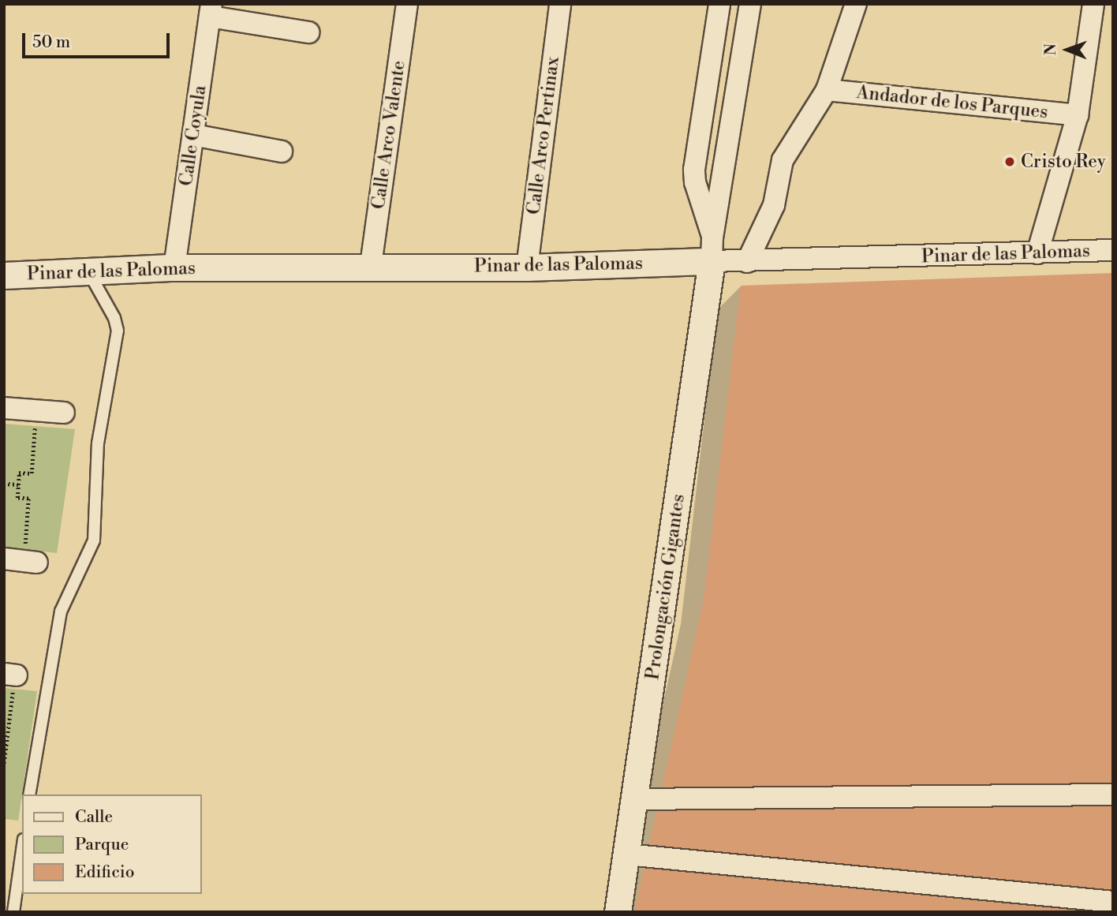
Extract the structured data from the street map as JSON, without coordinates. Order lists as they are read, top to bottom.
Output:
{
  "streets": {
    "street": [
      "Andador de los Parques",
      "Calle Arco Valente",
      "Calle Coyula",
      "Calle Arco Pertinax",
      "Pinar de las Palomas",
      "Prolongación Gigantes"
    ]
  },
  "crossings": [
    ["Calle Arco Valente", "Pinar de las Palomas"],
    ["Calle Coyula", "Pinar de las Palomas"],
    ["Calle Arco Pertinax", "Pinar de las Palomas"],
    ["Pinar de las Palomas", "Prolongación Gigantes"]
  ],
  "places": ["Cristo Rey"],
  "legend": ["Calle", "Parque", "Edificio"],
  "scale_bar": "50 m",
  "north": "left"
}
